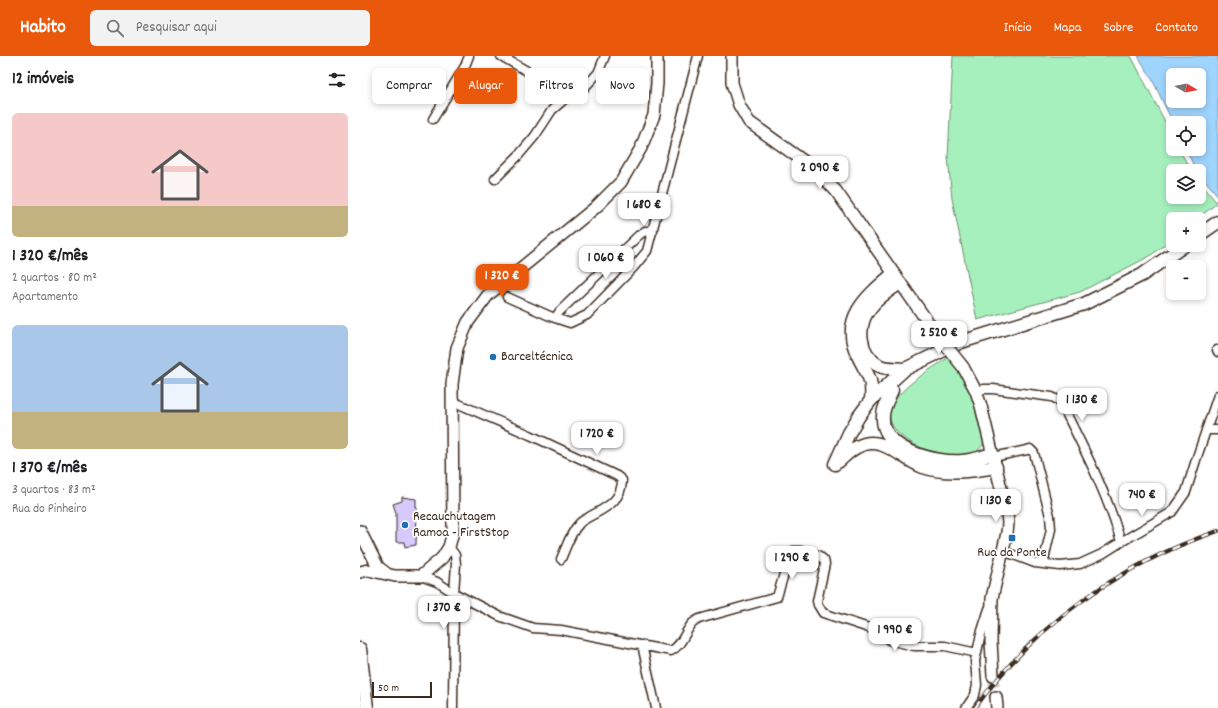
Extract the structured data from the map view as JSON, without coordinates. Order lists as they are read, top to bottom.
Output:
{
  "places": {
    "other": ["Barceltécnica", "Recauchutagem Ramoa - FirstStop"],
    "transit": ["Rua da Ponte"]
  },
  "scale_bar": "50 m",
  "north": "right",
  "page": {
    "header": "Habito",
    "search": "Pesquisar aqui",
    "nav": [
      "Início",
      "Mapa",
      "Sobre",
      "Contato"
    ],
    "heading": "12 imóveis",
    "map_buttons": ["+", "−"],
    "chip": [
      "Comprar",
      "Alugar",
      "Filtros",
      "Novo"
    ],
    "list": [
      {
        "name": "1 320 €/mês",
        "note": "2 quartos · 80 m² · Apartamento"
      },
      {
        "name": "1 370 €/mês",
        "note": "3 quartos · 83 m² · Rua do Pinheiro"
      }
    ],
    "price": [
      "2 090 €",
      "1 680 €",
      "1 060 €",
      "1 320 €",
      "2 520 €",
      "1 130 €",
      "1 720 €",
      "740 €",
      "1 130 €",
      "1 290 €",
      "1 370 €",
      "1 990 €"
    ],
    "scale": "50 m"
  }
}
